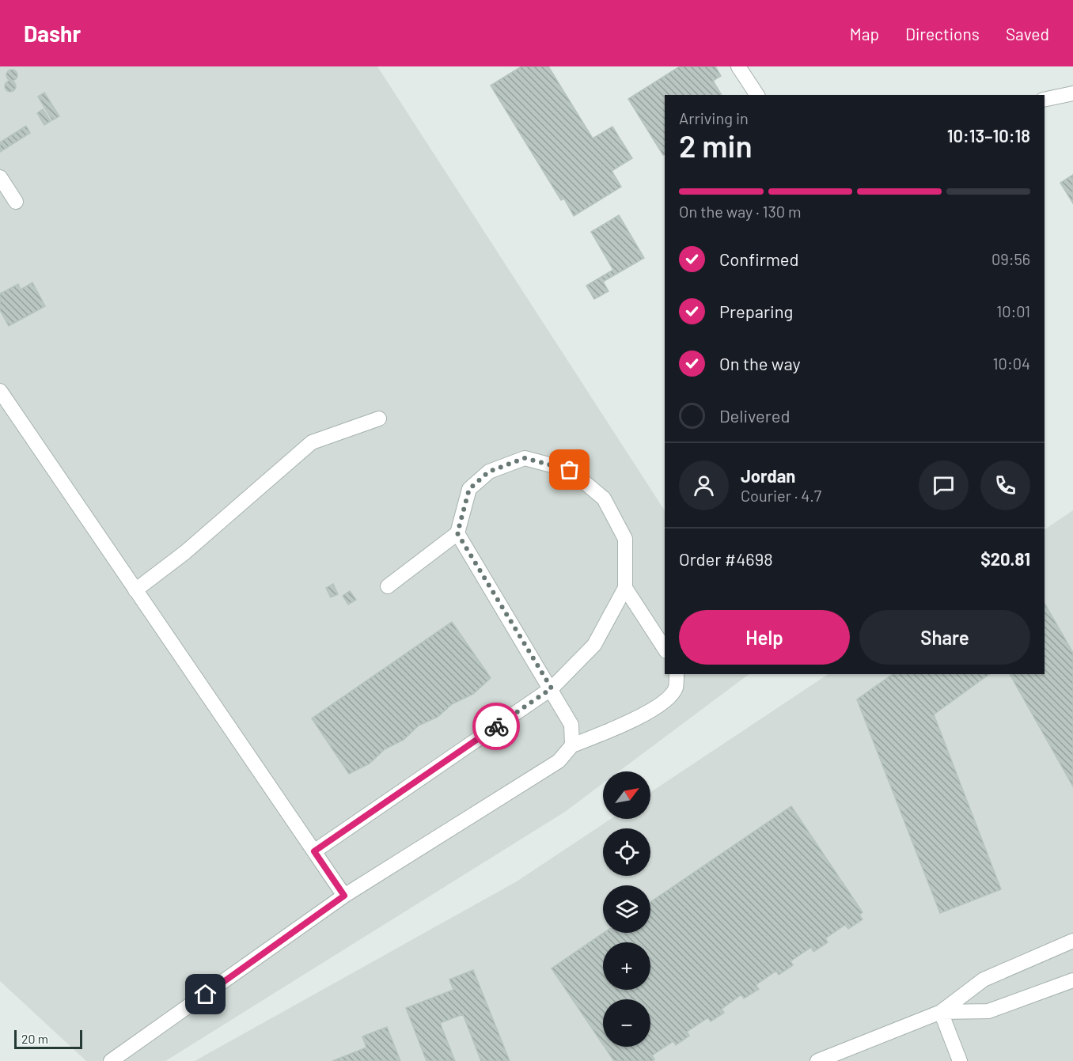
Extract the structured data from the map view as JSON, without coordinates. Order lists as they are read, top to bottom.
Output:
{
  "scale_bar": "20 m",
  "north": "top right",
  "page": {
    "header": "Dashr",
    "nav": ["Map", "Directions", "Saved"],
    "heading": ["2 min", "Arriving in", "10:13–10:18"],
    "panel": [
      "Jordan",
      "Courier · 4.7",
      "Order #4698",
      "$20.81"
    ],
    "bar": "On the way · 130 m",
    "list": [
      ["Confirmed", "09:56"],
      ["Preparing", "10:01"],
      ["On the way", "10:04"],
      "Delivered"
    ],
    "buttons": ["Help", "Share"],
    "map_buttons": ["+", "−"],
    "scale": "20 m"
  }
}
